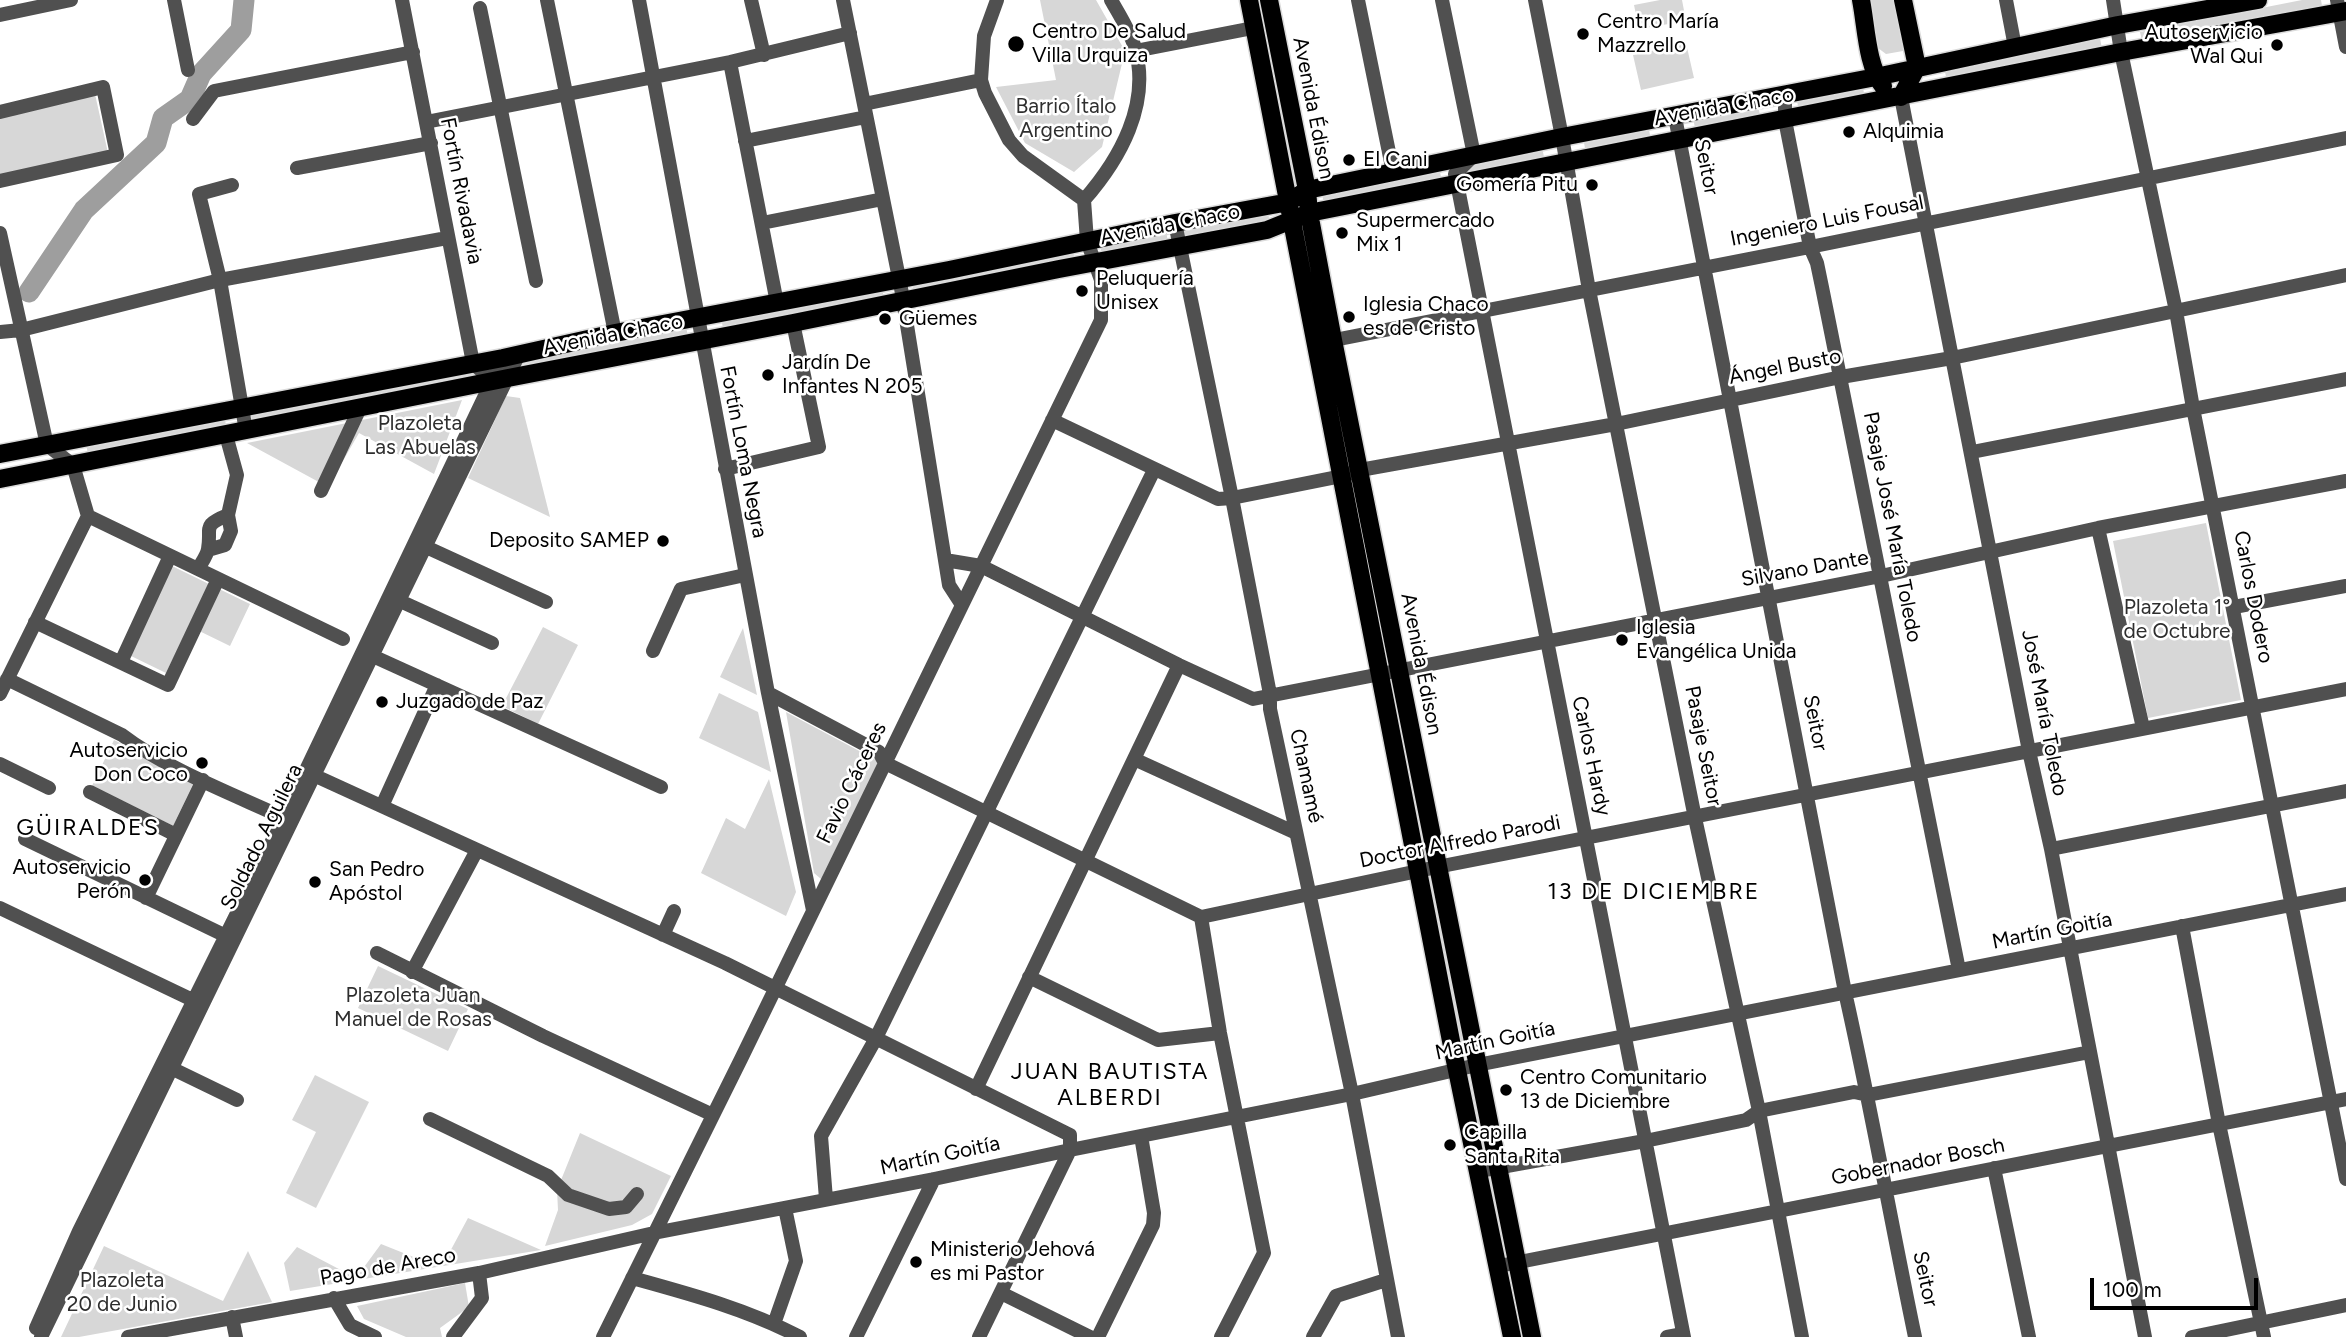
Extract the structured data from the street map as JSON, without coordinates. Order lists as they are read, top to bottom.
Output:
{
  "streets": {
    "main road": ["Avenida Chaco", "Avenida Édison"],
    "street": [
      "Seitor",
      "Fortín Rivadavia",
      "Ingeniero Luis Fousal",
      "Ángel Busto",
      "Fortín Loma Negra",
      "Pasaje José María Toledo",
      "Silvano Dante",
      "Carlos Dodero",
      "José María Toledo",
      "Pasaje Seitor",
      "Carlos Hardy",
      "Chamamé",
      "Favio Cáceres",
      "Soldado Aguilera",
      "Doctor Alfredo Parodi",
      "Martín Goitía",
      "Gobernador Bosch",
      "Pago de Areco"
    ]
  },
  "crossings": [
    ["Avenida Chaco", "Avenida Édison"],
    ["Avenida Chaco", "Seitor"],
    ["Avenida Chaco", "Fortín Rivadavia"],
    ["Avenida Chaco", "Fortín Loma Negra"],
    ["Avenida Chaco", "Pasaje José María Toledo"],
    ["Avenida Chaco", "Carlos Dodero"],
    ["Avenida Chaco", "José María Toledo"],
    ["Avenida Chaco", "Pasaje Seitor"],
    ["Avenida Chaco", "Carlos Hardy"],
    ["Avenida Chaco", "Chamamé"],
    ["Avenida Chaco", "Favio Cáceres"],
    ["Avenida Chaco", "Soldado Aguilera"],
    ["Avenida Édison", "Ingeniero Luis Fousal"],
    ["Avenida Édison", "Ángel Busto"],
    ["Avenida Édison", "Silvano Dante"],
    ["Avenida Édison", "Doctor Alfredo Parodi"],
    ["Avenida Édison", "Martín Goitía"],
    ["Avenida Édison", "Gobernador Bosch"],
    ["Seitor", "Ingeniero Luis Fousal"],
    ["Seitor", "Ángel Busto"],
    ["Seitor", "Silvano Dante"],
    ["Seitor", "Doctor Alfredo Parodi"],
    ["Seitor", "Martín Goitía"],
    ["Seitor", "Gobernador Bosch"],
    ["Ingeniero Luis Fousal", "Pasaje José María Toledo"],
    ["Ingeniero Luis Fousal", "Carlos Dodero"],
    ["Ingeniero Luis Fousal", "José María Toledo"],
    ["Ingeniero Luis Fousal", "Pasaje Seitor"],
    ["Ingeniero Luis Fousal", "Carlos Hardy"],
    ["Ángel Busto", "Pasaje José María Toledo"],
    ["Ángel Busto", "Carlos Dodero"],
    ["Ángel Busto", "José María Toledo"],
    ["Ángel Busto", "Pasaje Seitor"],
    ["Ángel Busto", "Carlos Hardy"],
    ["Ángel Busto", "Chamamé"],
    ["Fortín Loma Negra", "Favio Cáceres"],
    ["Pasaje José María Toledo", "Silvano Dante"],
    ["Pasaje José María Toledo", "Doctor Alfredo Parodi"],
    ["Pasaje José María Toledo", "Martín Goitía"],
    ["Silvano Dante", "Carlos Dodero"],
    ["Silvano Dante", "José María Toledo"],
    ["Silvano Dante", "Pasaje Seitor"],
    ["Silvano Dante", "Carlos Hardy"],
    ["Silvano Dante", "Chamamé"],
    ["Silvano Dante", "Favio Cáceres"],
    ["Carlos Dodero", "Doctor Alfredo Parodi"],
    ["Carlos Dodero", "Martín Goitía"],
    ["Carlos Dodero", "Gobernador Bosch"],
    ["José María Toledo", "Doctor Alfredo Parodi"],
    ["José María Toledo", "Martín Goitía"],
    ["José María Toledo", "Gobernador Bosch"],
    ["Pasaje Seitor", "Doctor Alfredo Parodi"],
    ["Pasaje Seitor", "Martín Goitía"],
    ["Pasaje Seitor", "Gobernador Bosch"],
    ["Carlos Hardy", "Doctor Alfredo Parodi"],
    ["Carlos Hardy", "Martín Goitía"],
    ["Carlos Hardy", "Gobernador Bosch"],
    ["Chamamé", "Doctor Alfredo Parodi"],
    ["Chamamé", "Martín Goitía"],
    ["Favio Cáceres", "Martín Goitía"],
    ["Favio Cáceres", "Pago de Areco"],
    ["Martín Goitía", "Pago de Areco"]
  ],
  "districts": ["GÜIRALDES", "13 DE DICIEMBRE", "JUAN BAUTISTA ALBERDI"],
  "parks": [
    "Barrio Ítalo Argentino",
    "Plazoleta Las Abuelas",
    "Plazoleta 1° de Octubre",
    "Plazoleta Juan Manuel de Rosas",
    "Plazoleta 20 de Junio"
  ],
  "places": [
    "Centro María Mazzrello",
    "Centro De Salud Villa Urquiza",
    "Autoservicio Wal Qui",
    "Alquimia",
    "El Cani",
    "Gomería Pitu",
    "Supermercado Mix 1",
    "Peluquería Unisex",
    "Iglesia Chaco es de Cristo",
    "Güemes",
    "Jardín De Infantes N 205",
    "Deposito SAMEP",
    "Iglesia Evangélica Unida",
    "Juzgado de Paz",
    "Autoservicio Don Coco",
    "Autoservicio Perón",
    "San Pedro Apóstol",
    "Centro Comunitario 13 de Diciembre",
    "Capilla Santa Rita",
    "Ministerio Jehová es mi Pastor"
  ],
  "scale_bar": "100 m"
}
